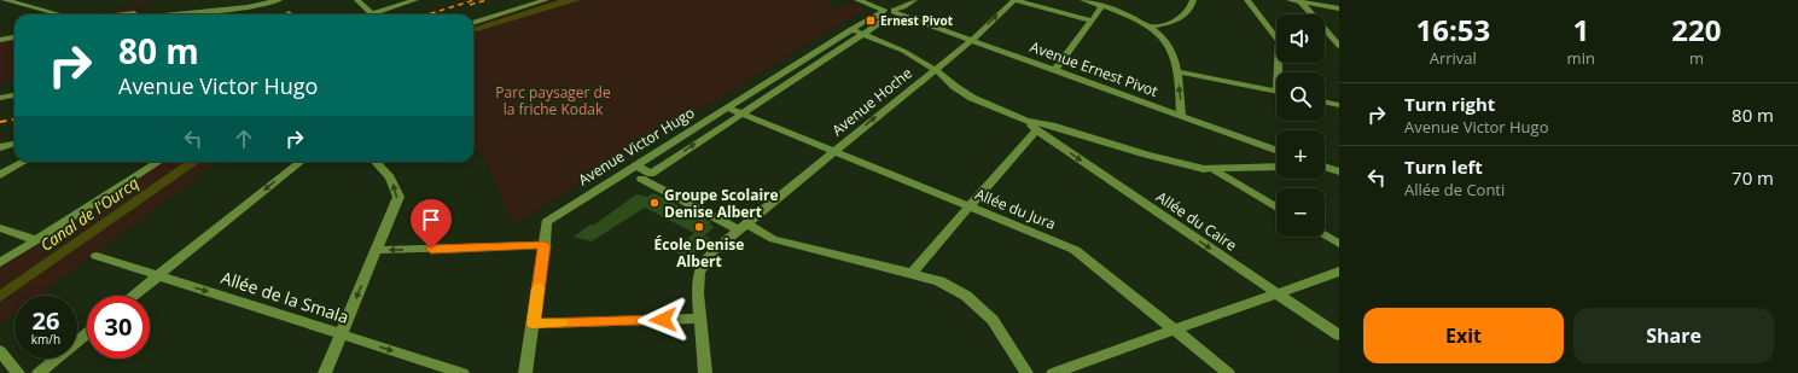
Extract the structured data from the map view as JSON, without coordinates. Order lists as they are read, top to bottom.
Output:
{
  "streets": {
    "street": [
      "Avenue Ernest Pivot",
      "Avenue Hoche",
      "Avenue Victor Hugo",
      "Allée du Jura",
      "Allée du Caire",
      "Allée de la Smala"
    ]
  },
  "crossings": [
    ["Avenue Ernest Pivot", "Avenue Hoche"],
    ["Avenue Ernest Pivot", "Avenue Victor Hugo"],
    ["Avenue Hoche", "Allée du Jura"],
    ["Avenue Victor Hugo", "Allée du Jura"]
  ],
  "one_way": ["Avenue Hoche", "Allée de la Smala"],
  "water": ["Canal de l'Ourcq"],
  "parks": ["Parc paysager de la friche Kodak"],
  "places": {
    "transit": ["Ernest Pivot"],
    "other": ["Groupe Scolaire Denise Albert", "École Denise Albert"]
  },
  "page": {
    "eta": [
      "16:53",
      "Arrival",
      "1",
      "min",
      "220",
      "m"
    ],
    "map_buttons": ["+", "−"],
    "turn": ["80 m", "Avenue Victor Hugo"],
    "list": [
      {
        "name": "Turn right",
        "note": "Avenue Victor Hugo",
        "value": "80 m"
      },
      {
        "name": "Turn left",
        "note": "Allée de Conti",
        "value": "70 m"
      }
    ],
    "speed": "26 km/h",
    "limit": "30",
    "buttons": ["Exit", "Share"]
  }
}
